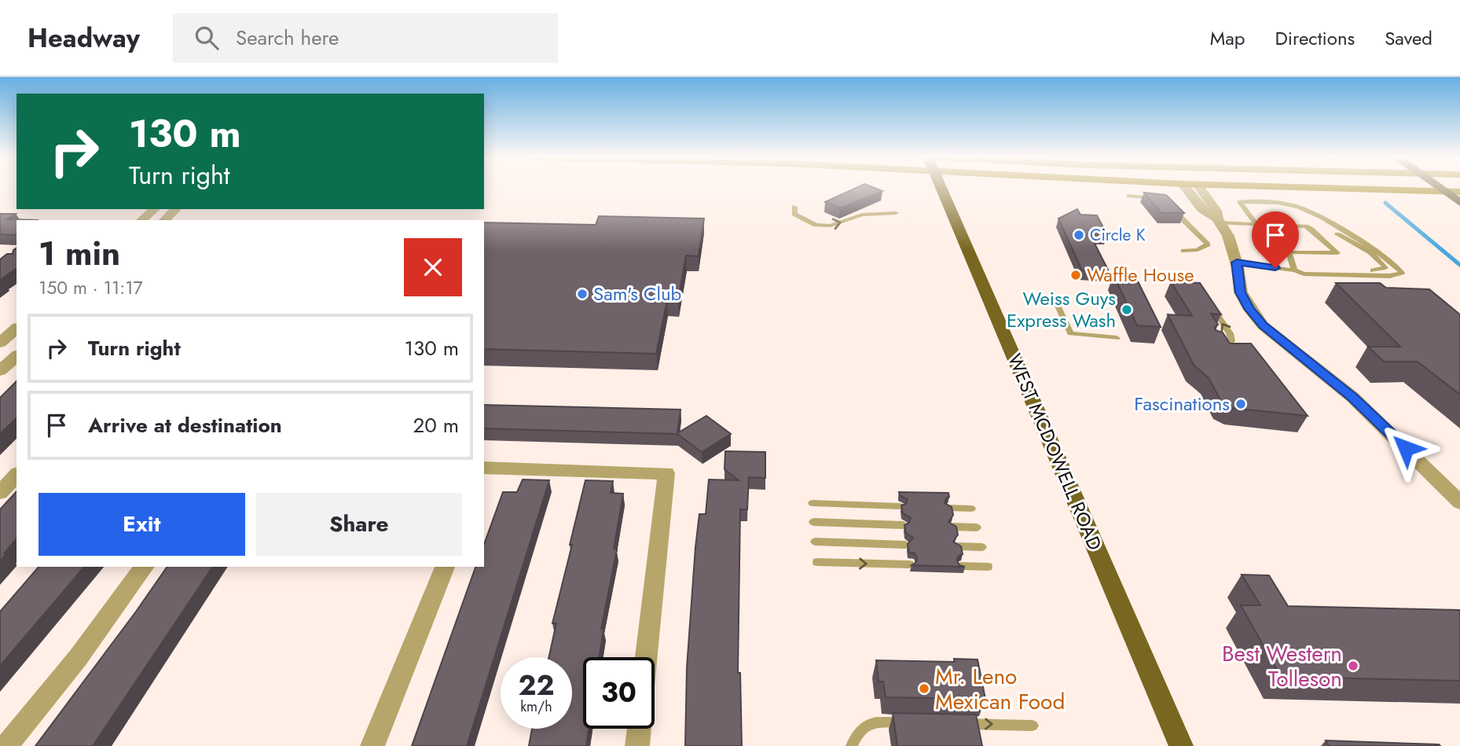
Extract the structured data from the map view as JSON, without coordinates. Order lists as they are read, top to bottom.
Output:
{
  "streets": {
    "main road": ["WEST MCDOWELL ROAD"]
  },
  "places": [
    "Circle K",
    "Waffle House",
    "Sam's Club",
    "Weiss Guys Express Wash",
    "Fascinations",
    "Best Western Tolleson",
    "Mr. Leno Mexican Food"
  ],
  "page": {
    "header": "Headway",
    "search": "Search here",
    "nav": ["Map", "Directions", "Saved"],
    "turn": ["130 m", "Turn right"],
    "heading": ["1 min", "150 m · 11:17"],
    "list": [
      {
        "name": "Turn right",
        "value": "130 m"
      },
      {
        "name": "Arrive at destination",
        "value": "20 m"
      }
    ],
    "buttons": ["Exit", "Share"],
    "speed": "22 km/h",
    "limit": "30"
  }
}
